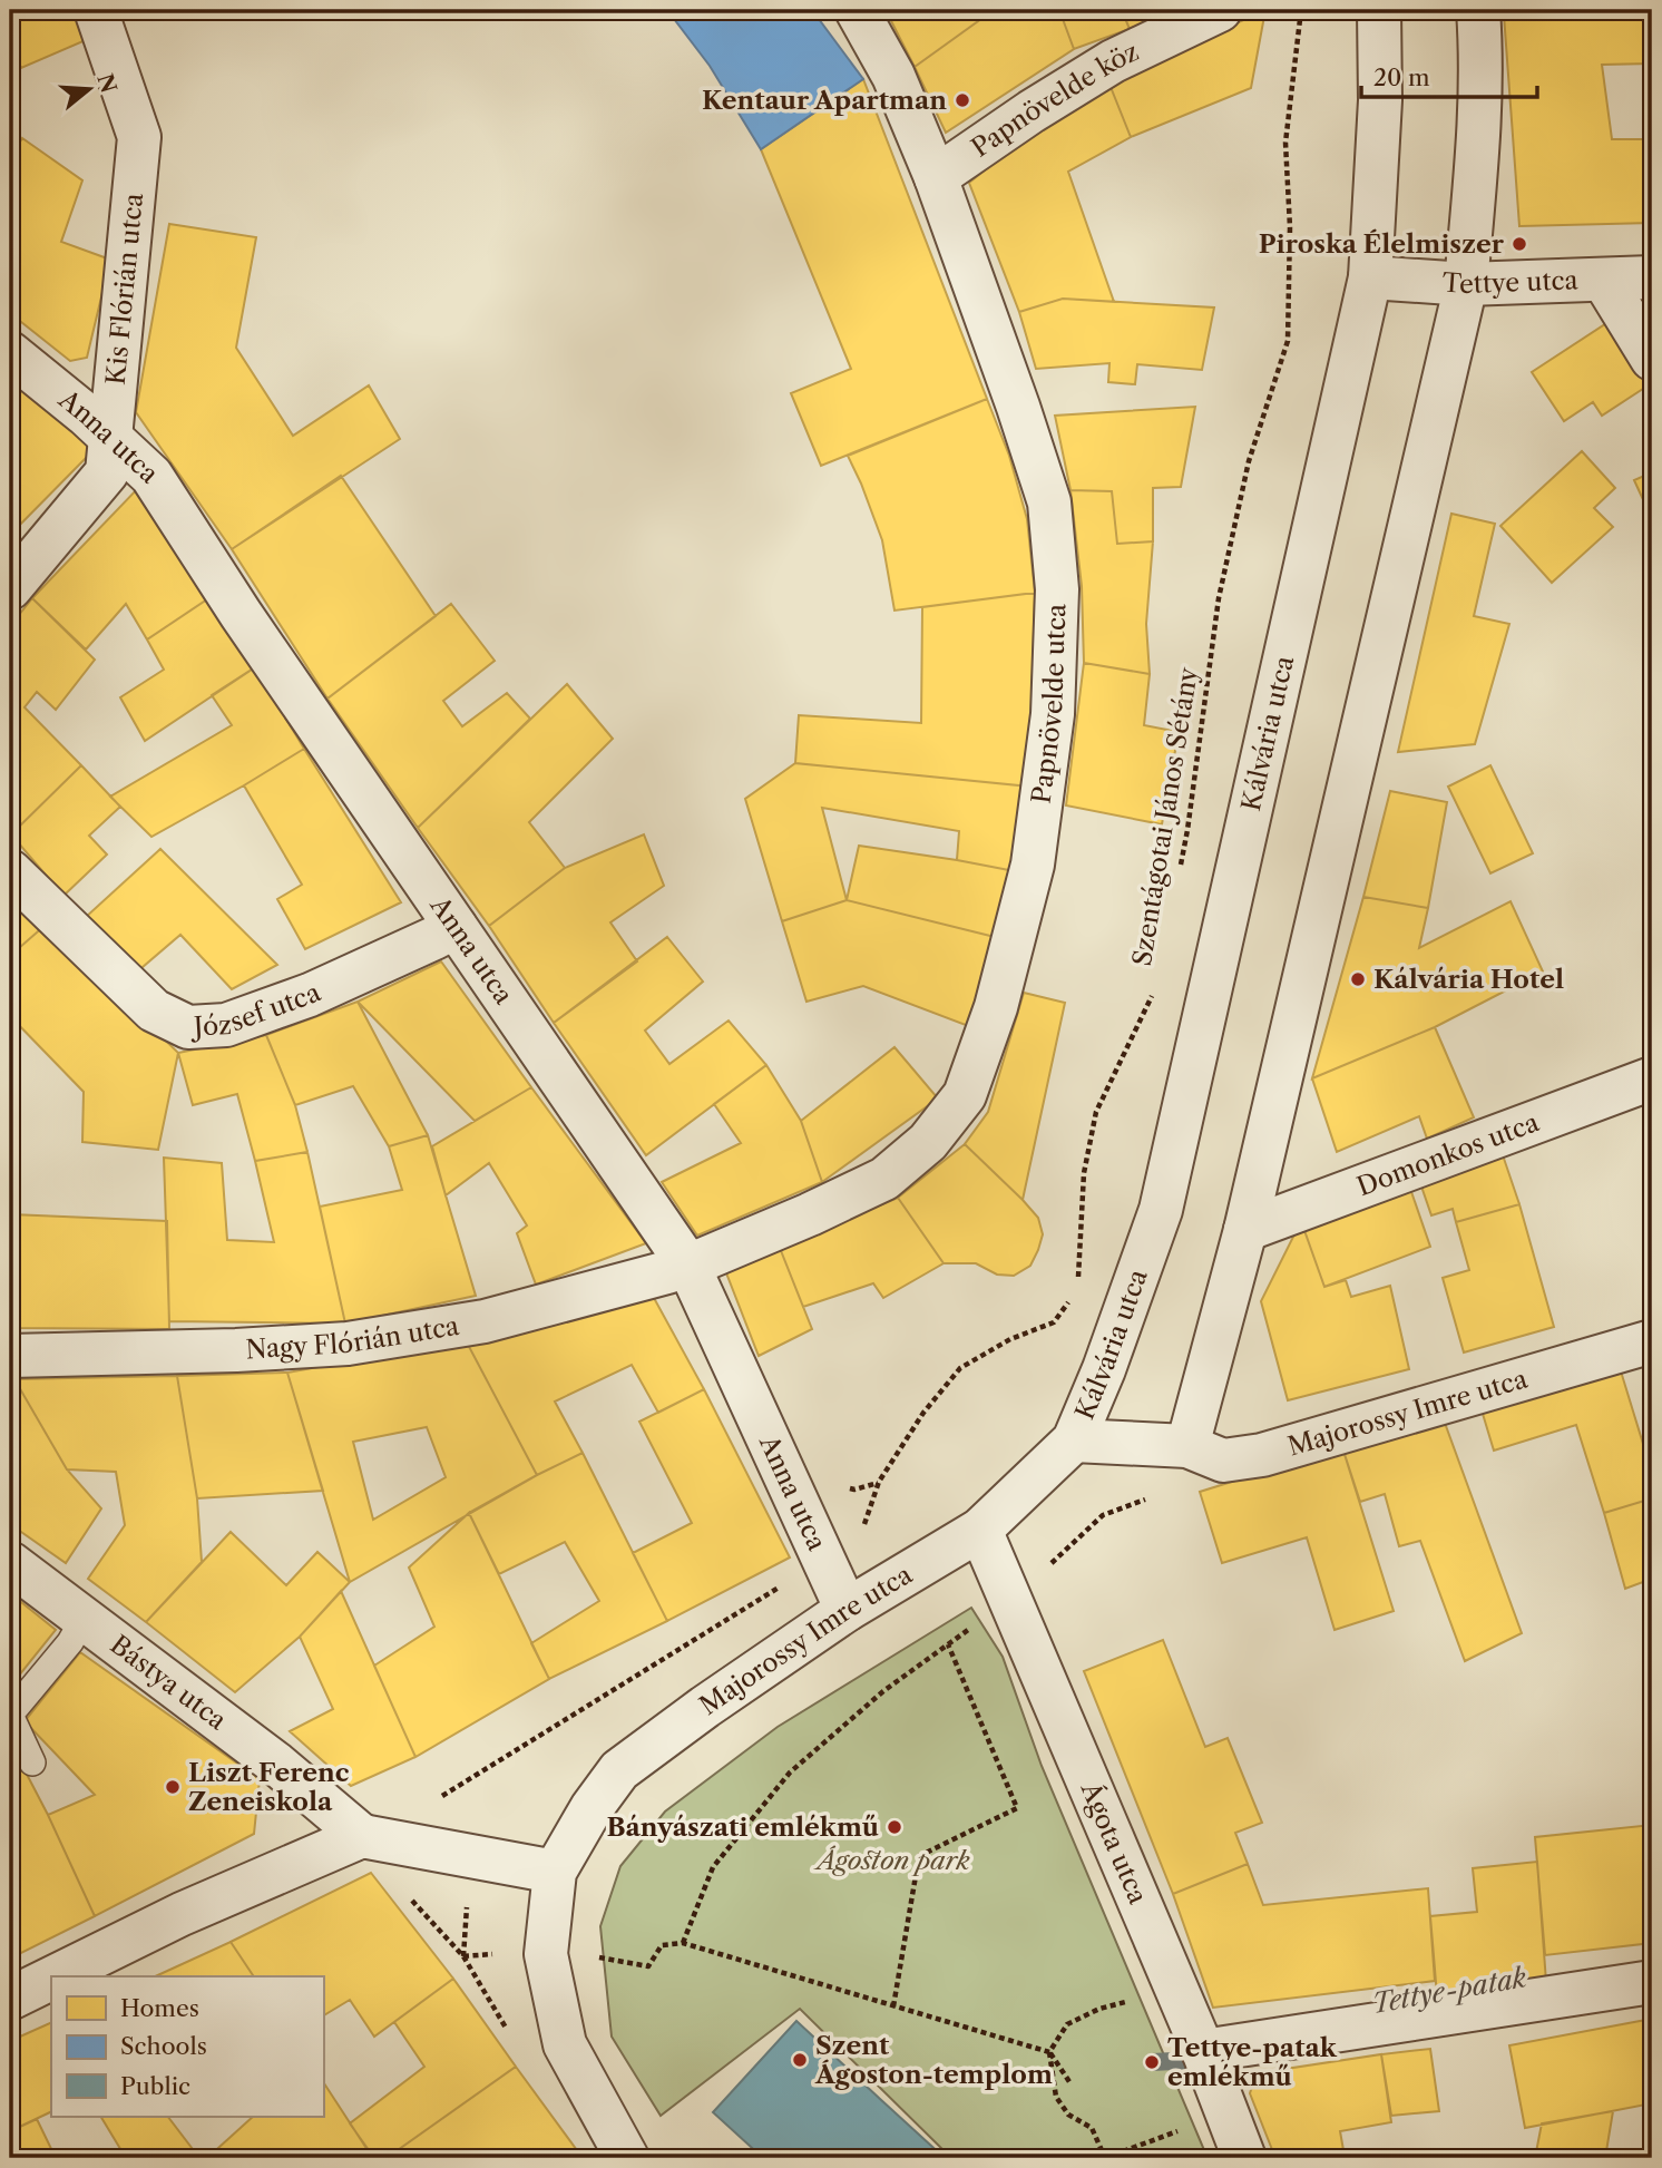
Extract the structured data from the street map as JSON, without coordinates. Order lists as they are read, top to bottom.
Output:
{
  "streets": {
    "street": [
      "Papnövelde köz",
      "Tettye utca",
      "Kis Flórián utca",
      "Anna utca",
      "Papnövelde utca",
      "Kálvária utca",
      "József utca",
      "Domonkos utca",
      "Nagy Flórián utca",
      "Majorossy Imre utca",
      "Bástya utca",
      "Ágota utca"
    ],
    "path": ["Szentágotai János Sétány"]
  },
  "crossings": [
    ["Papnövelde köz", "Papnövelde utca"],
    ["Tettye utca", "Kálvária utca"],
    ["Kis Flórián utca", "Anna utca"],
    ["Anna utca", "Papnövelde utca"],
    ["Anna utca", "József utca"],
    ["Anna utca", "Nagy Flórián utca"],
    ["Anna utca", "Majorossy Imre utca"],
    ["Papnövelde utca", "Nagy Flórián utca"],
    ["Kálvária utca", "Majorossy Imre utca"],
    ["Majorossy Imre utca", "Ágota utca"]
  ],
  "water": ["Tettye-patak"],
  "parks": ["Ágoston park"],
  "places": [
    "Kentaur Apartman",
    "Piroska Élelmiszer",
    "Kálvária Hotel",
    "Liszt Ferenc Zeneiskola",
    "Bányászati emlékmű",
    "Szent Ágoston-templom",
    "Tettye-patak emlékmű"
  ],
  "legend": ["Homes", "Schools", "Public"],
  "scale_bar": "20 m",
  "north": "right"
}
